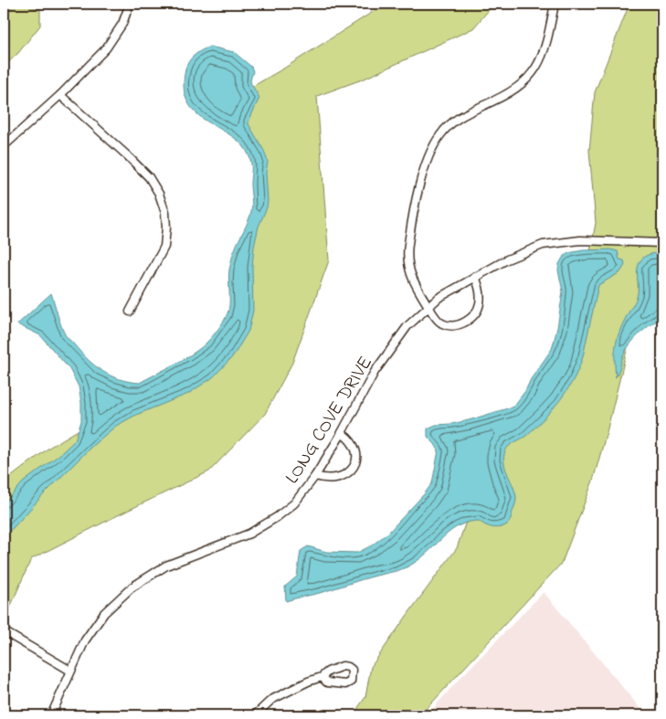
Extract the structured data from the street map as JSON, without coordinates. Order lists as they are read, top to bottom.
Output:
{
  "streets": {
    "street": ["LONG COVE DRIVE"]
  }
}
